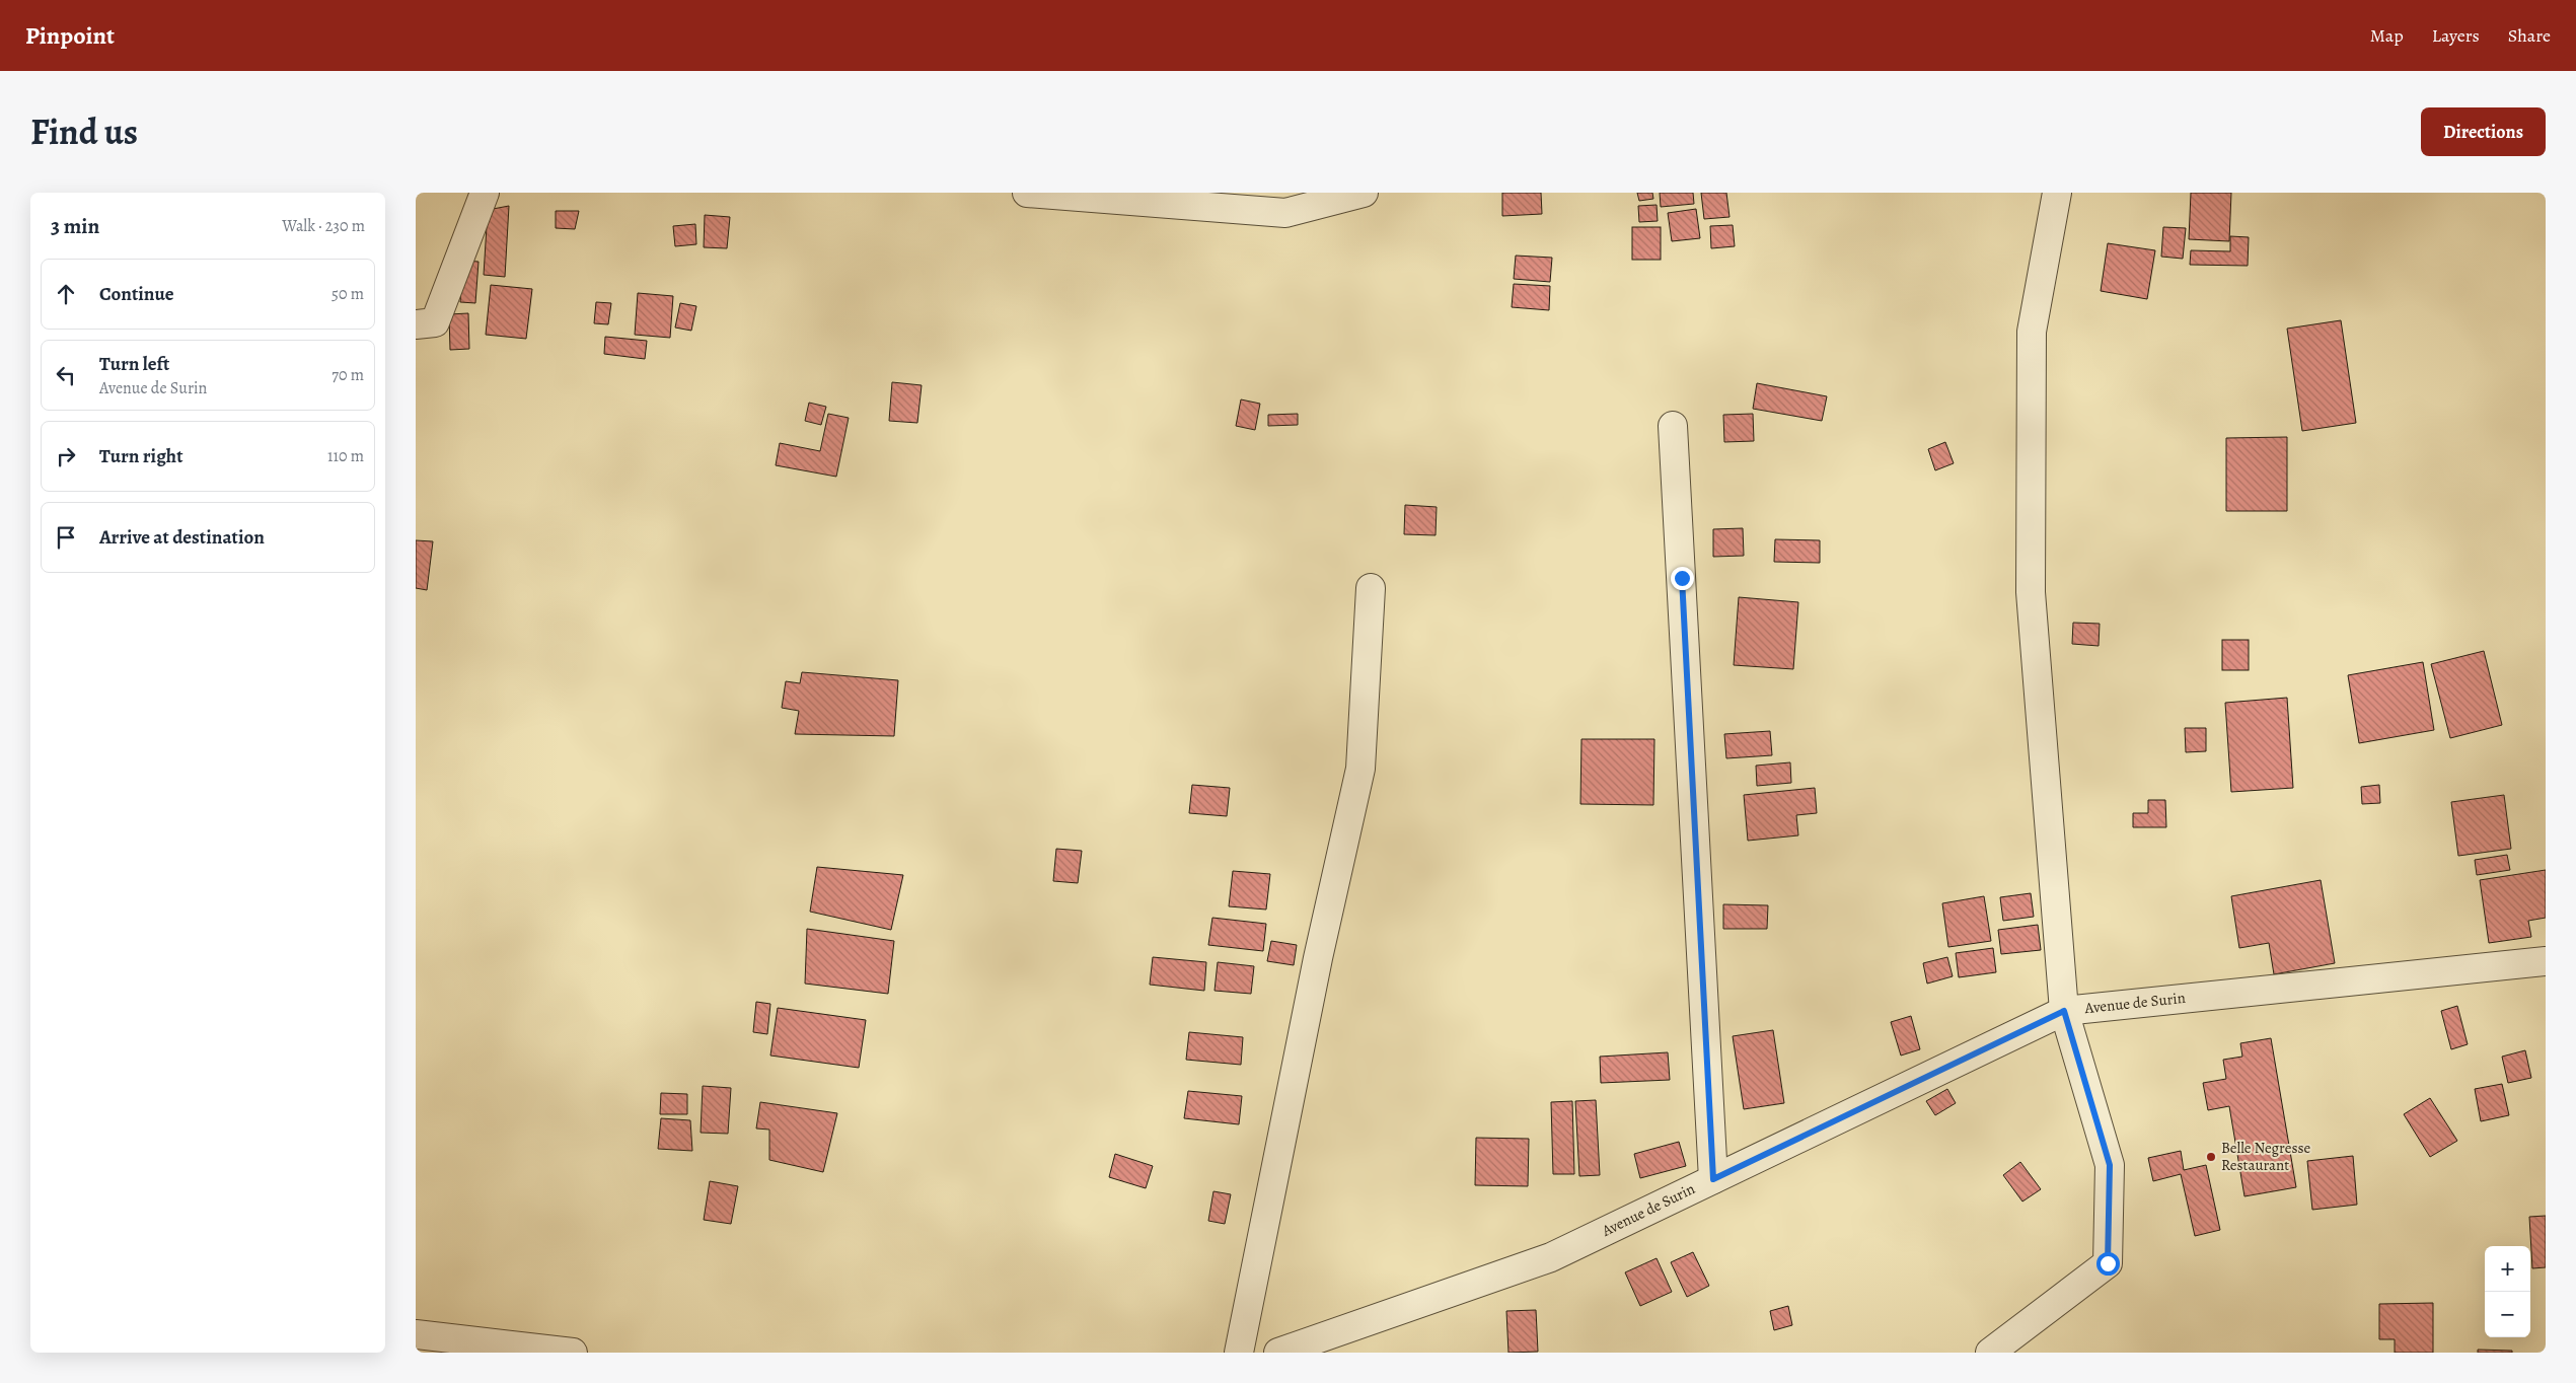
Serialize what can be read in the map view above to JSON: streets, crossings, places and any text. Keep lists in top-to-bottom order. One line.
{"streets":{"street":["Avenue de Surin"]},"places":["Belle Negresse Restaurant"],"page":{"header":"Pinpoint","nav":["Map","Layers","Share"],"title":"Find us","buttons":"Directions","heading":["3 min","Walk · 230 m"],"list":[["Continue","50 m"],["Turn left","Avenue de Surin","70 m"],["Turn right","110 m"],"Arrive at destination"],"map_buttons":["+","−"]}}
